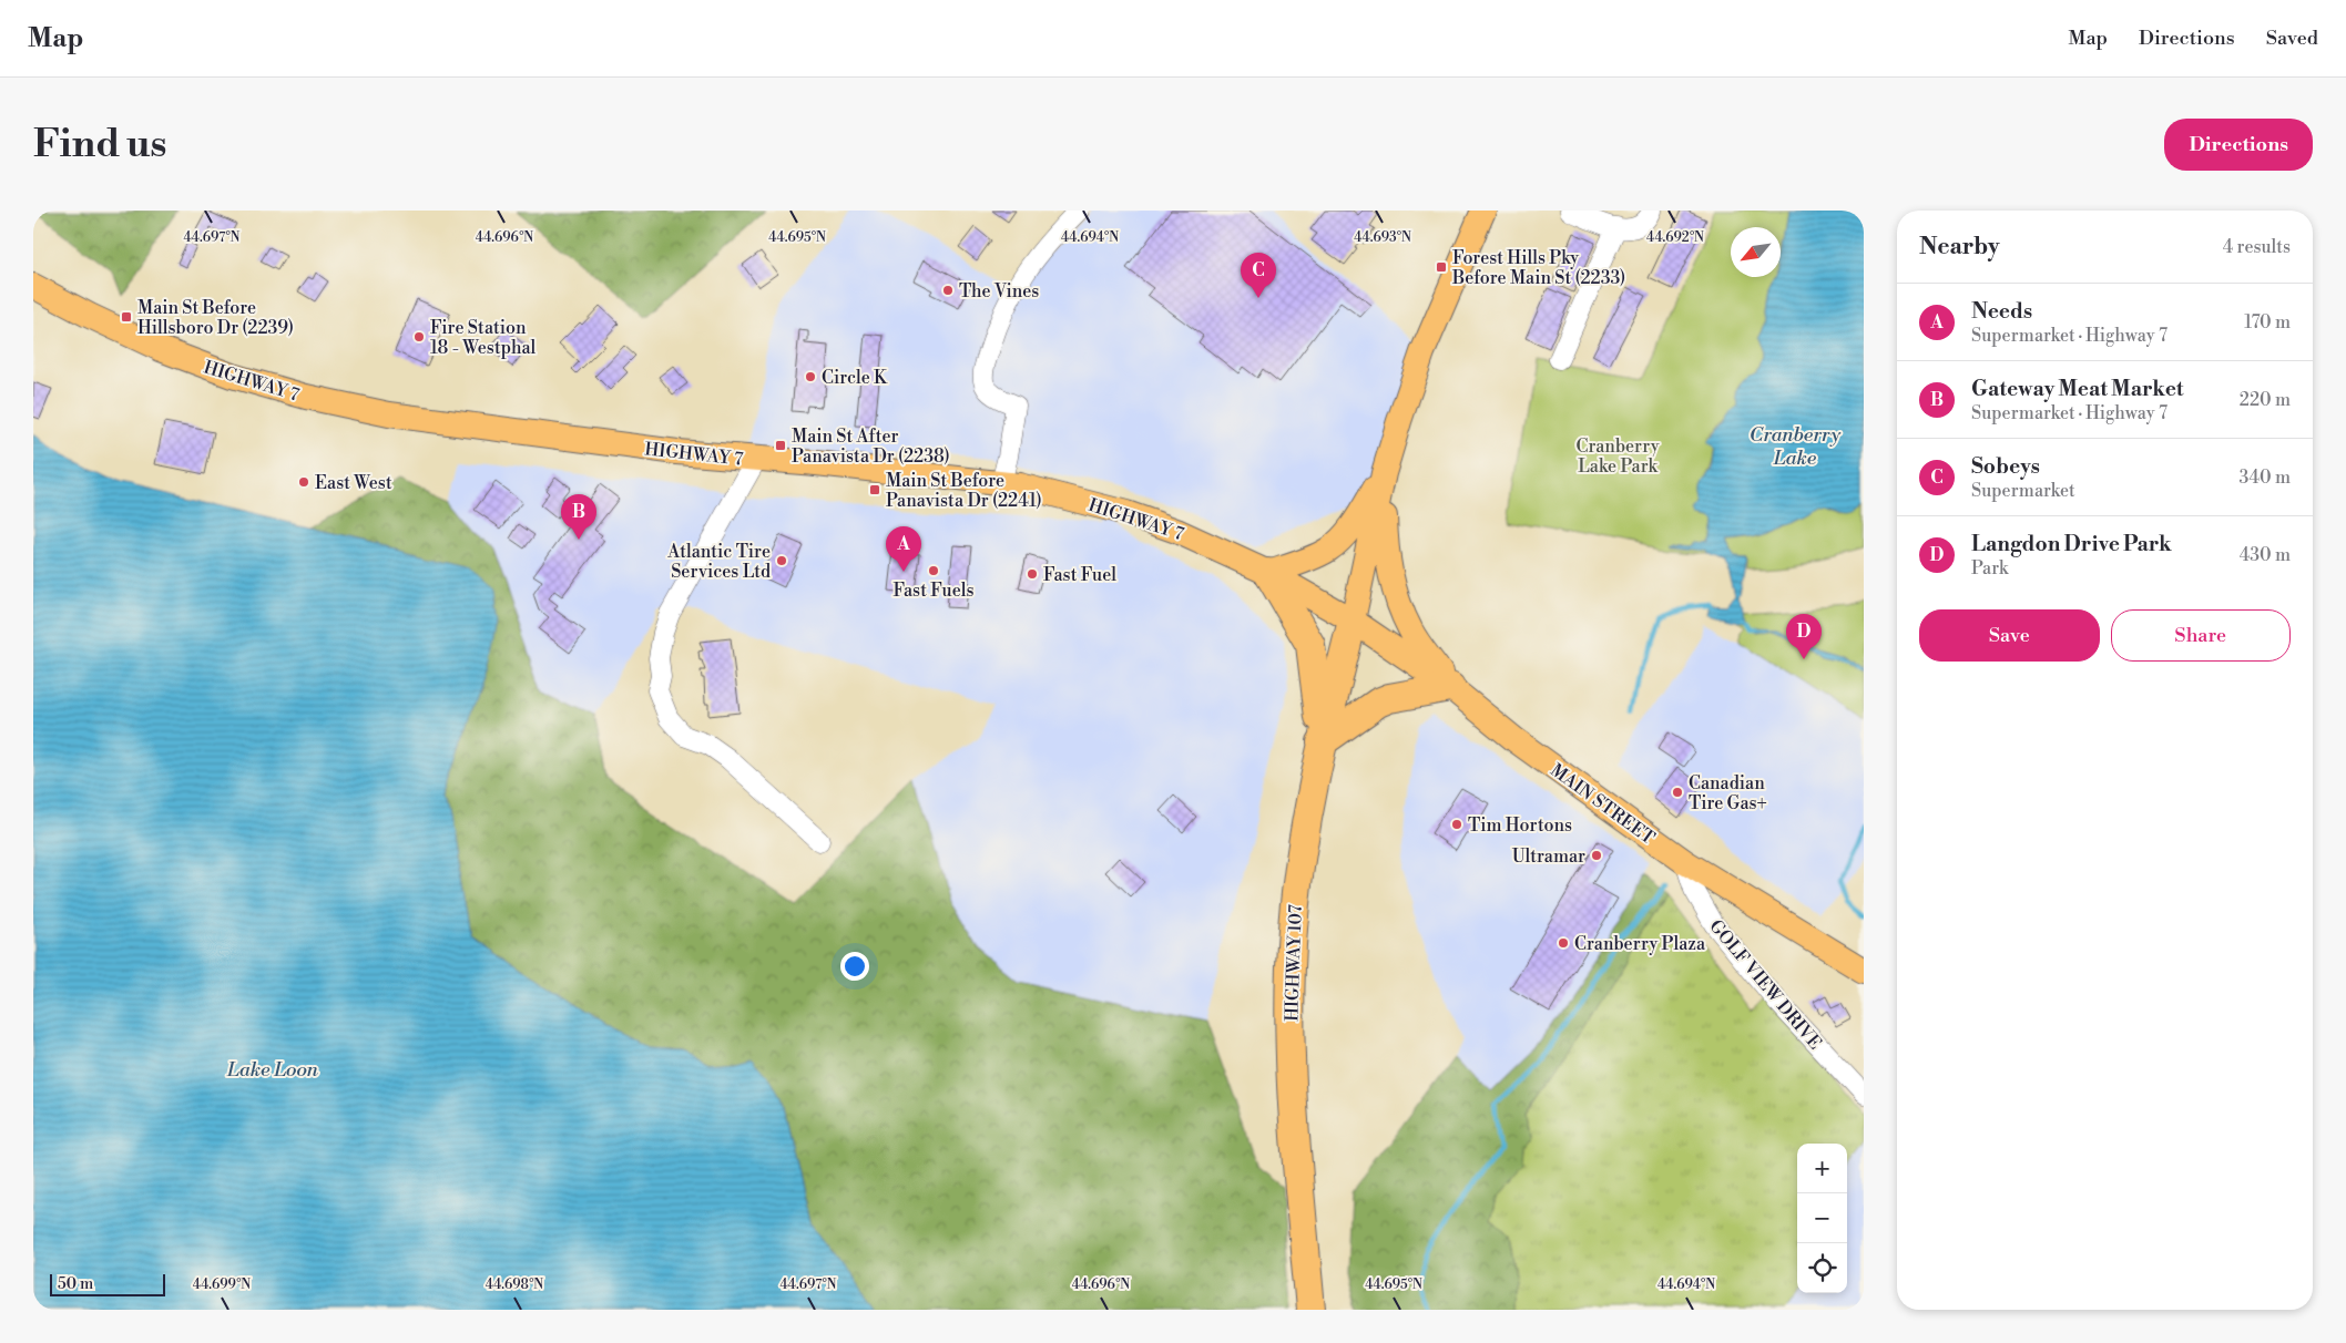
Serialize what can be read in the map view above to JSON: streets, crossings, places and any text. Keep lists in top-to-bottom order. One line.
{"streets":{"highway":["HIGHWAY 107"],"main road":["HIGHWAY 7","MAIN STREET"],"street":["GOLF VIEW DRIVE"]},"crossings":[["HIGHWAY 7","MAIN STREET"],["HIGHWAY 7","HIGHWAY 107"],["MAIN STREET","HIGHWAY 107"],["MAIN STREET","GOLF VIEW DRIVE"]],"water":["Cranberry Lake","Lake Loon"],"parks":["Cranberry Lake Park"],"places":{"transit":["Forest Hills Pky Before Main St (2233)","Main St Before Hillsboro Dr (2239)","Main St After Panavista Dr (2238)","Main St Before Panavista Dr (2241)"],"other":["The Vines","Fire Station 18 - Westphal","Circle K","East West","Atlantic Tire Services Ltd","Fast Fuels","Fast Fuel","Canadian Tire Gas+","Tim Hortons","Ultramar","Cranberry Plaza"]},"scale_bar":"50 m","north":"bottom left","page":{"header":"Map","nav":["Map","Directions","Saved"],"buttons":["Directions",["Save","Share"]],"title":"Find us","heading":["Nearby","4 results"],"pins":["C","B","A","D"],"list":[{"mark":"A","name":"Needs","note":"Supermarket · Highway 7","value":"170 m"},{"mark":"B","name":"Gateway Meat Market","note":"Supermarket · Highway 7","value":"220 m"},{"mark":"C","name":"Sobeys","note":"Supermarket","value":"340 m"},{"mark":"D","name":"Langdon Drive Park","note":"Park","value":"430 m"}],"map_buttons":["+","−"],"scale":"50 m"},"coordinates":["44.697°N","44.696°N","44.695°N","44.694°N","44.693°N","44.692°N","44.699°N","44.698°N"]}
